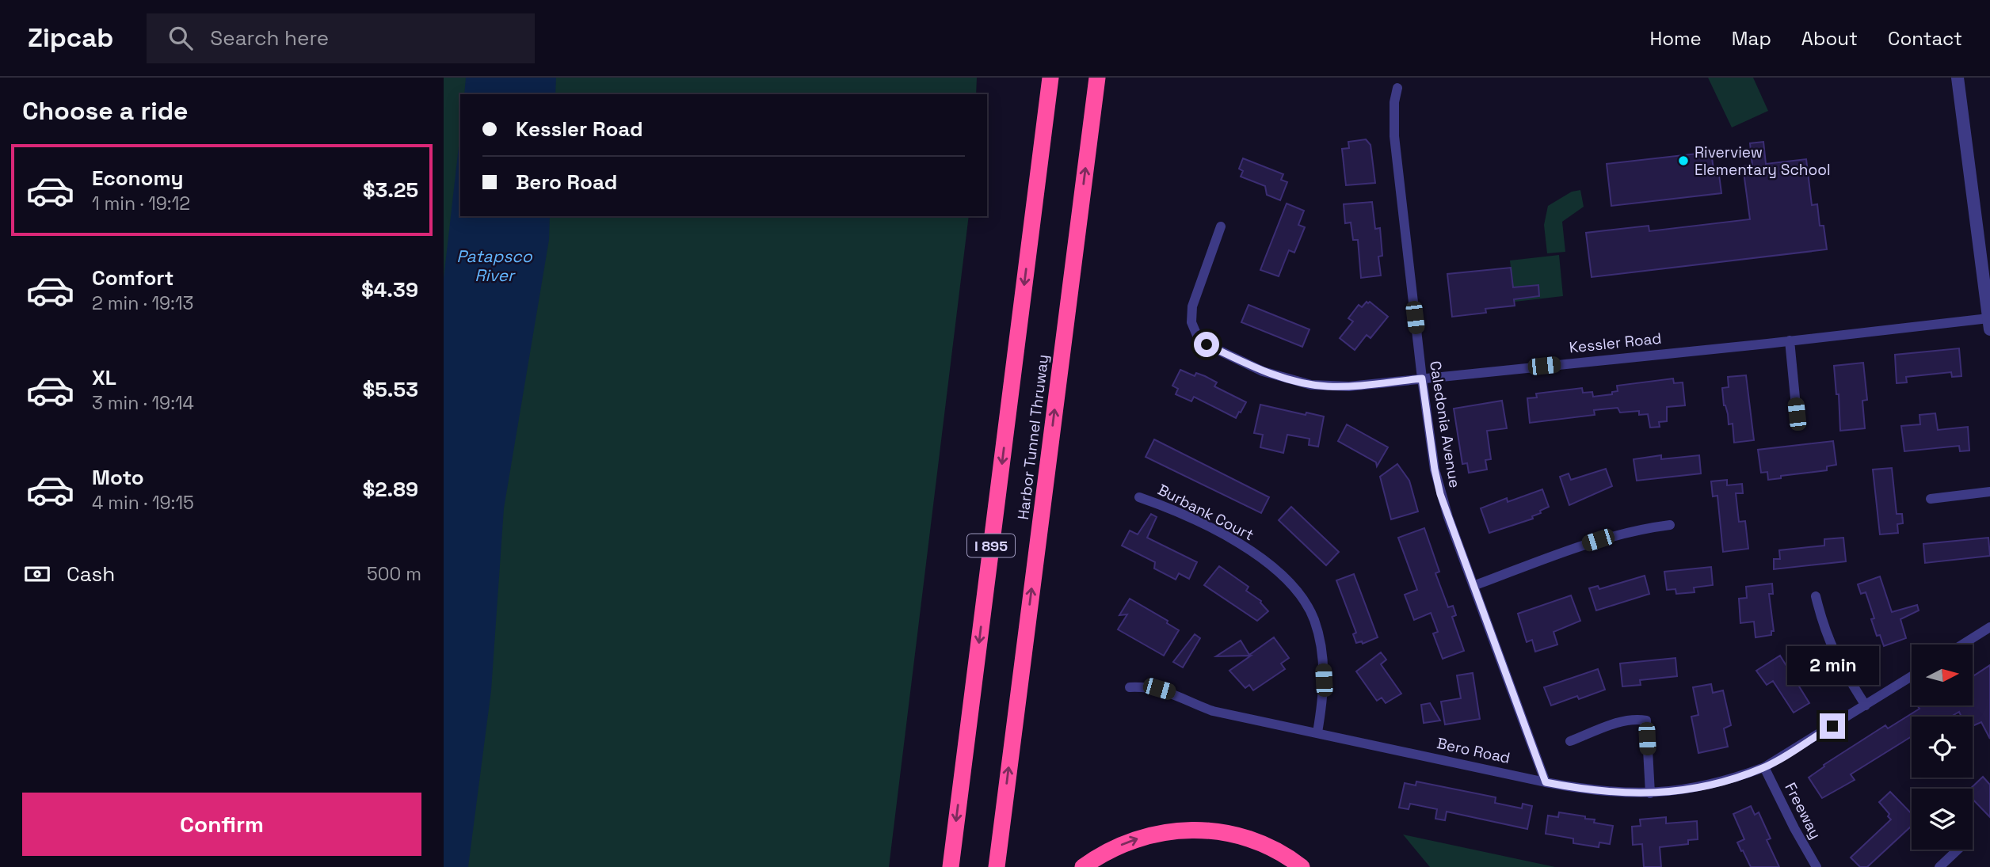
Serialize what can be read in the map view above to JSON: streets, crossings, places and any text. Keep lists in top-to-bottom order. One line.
{"streets":{"highway":["Harbor Tunnel Thruway","I 895"],"street":["Kessler Road","Caledonia Avenue","Burbank Court","Bero Road","Freeway"]},"crossings":[["Kessler Road","Caledonia Avenue"],["Caledonia Avenue","Bero Road"],["Burbank Court","Bero Road"],["Bero Road","Freeway"]],"water":["Patapsco River"],"places":["Riverview Elementary School"],"north":"right","page":{"header":"Zipcab","search":"Search here","nav":["Home","Map","About","Contact"],"heading":"Choose a ride","banner":["Kessler Road","Bero Road"],"list":[{"name":"Economy","note":"1 min · 19:12","value":"$3.25"},{"name":"Comfort","note":"2 min · 19:13","value":"$4.39"},{"name":"XL","note":"3 min · 19:14","value":"$5.53"},{"name":"Moto","note":"4 min · 19:15","value":"$2.89"}],"pay":["Cash","500 m"],"bubble":"2 min","buttons":"Confirm"}}
